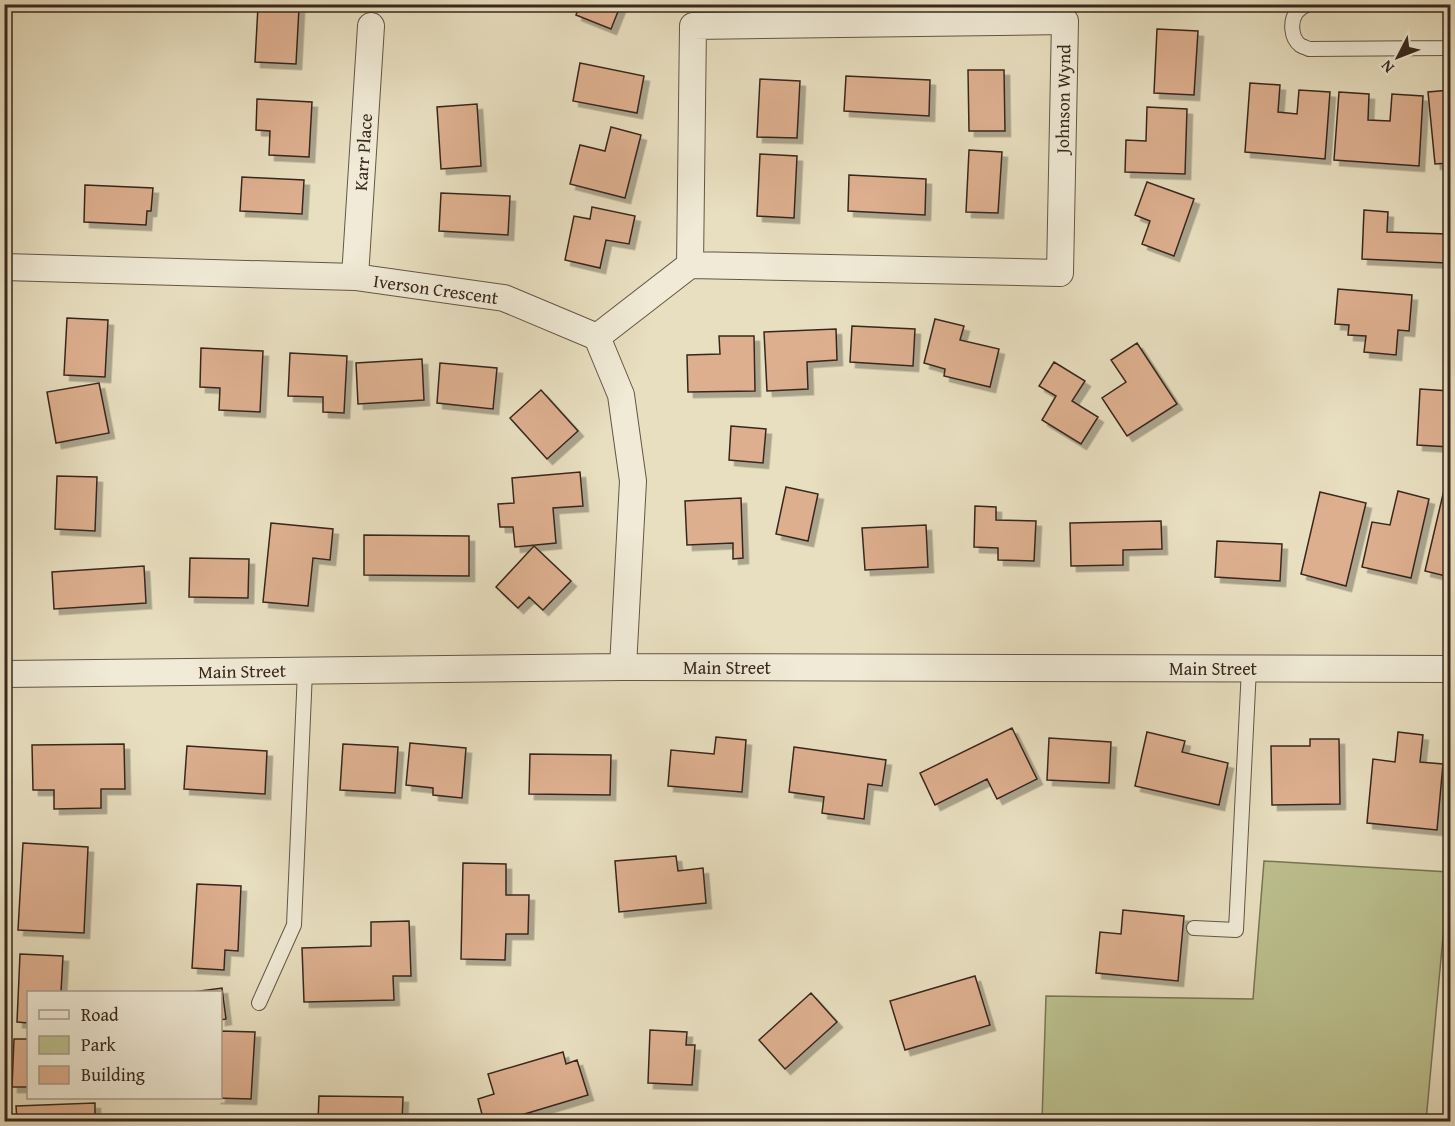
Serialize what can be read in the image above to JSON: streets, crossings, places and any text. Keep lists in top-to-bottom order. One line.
{"streets":{"street":["Johnson Wynd","Karr Place","Iverson Crescent","Main Street"]},"crossings":[["Karr Place","Iverson Crescent"]],"legend":["Road","Park","Building"],"north":"bottom left"}
